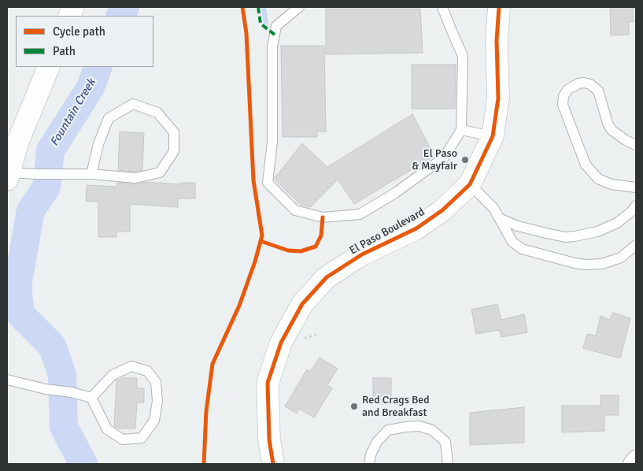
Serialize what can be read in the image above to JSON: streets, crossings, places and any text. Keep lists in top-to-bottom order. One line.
{"streets":{"street":["El Paso Boulevard"]},"water":["Fountain Creek"],"places":["El Paso & Mayfair","Red Crags Bed and Breakfast"],"legend":["Cycle path","Path"]}
